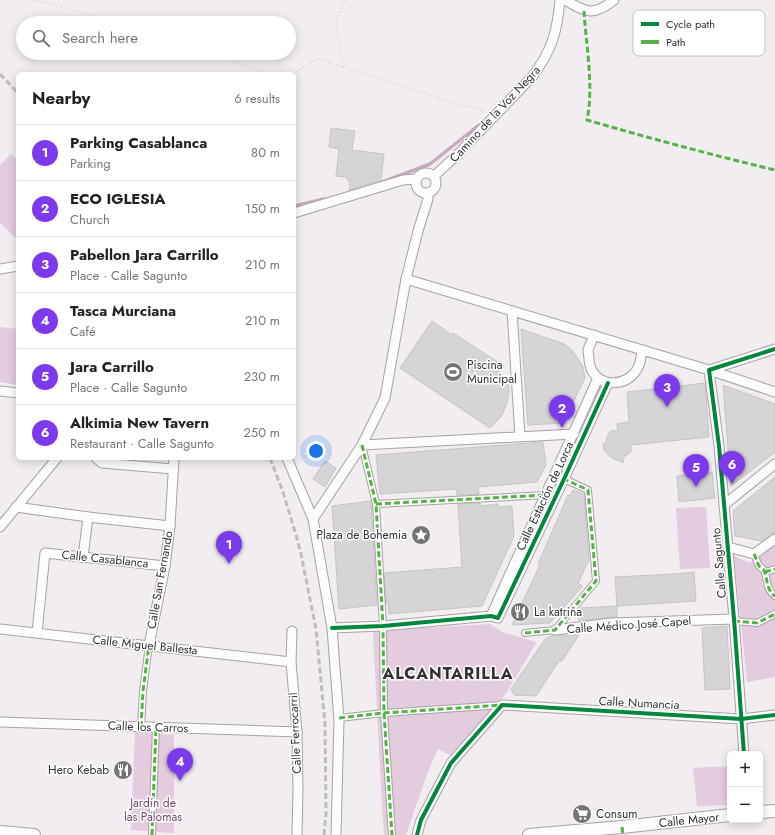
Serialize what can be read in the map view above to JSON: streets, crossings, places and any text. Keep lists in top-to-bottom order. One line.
{"streets":{"main road":["Calle Mayor"],"street":["Camino de la Voz Negra","Calle Estación de Lorca","Calle Casablanca","Calle Sagunto","Calle San Fernando","Calle Médico José Capel","Calle Miguel Ballesta","Calle Numancia","Calle los Carros","Calle Ferrocarril"]},"crossings":[["Calle Casablanca","Calle San Fernando"],["Calle Casablanca","Calle Miguel Ballesta"],["Calle Sagunto","Calle Médico José Capel"],["Calle Sagunto","Calle Numancia"],["Calle San Fernando","Calle Miguel Ballesta"],["Calle San Fernando","Calle los Carros"],["Calle Miguel Ballesta","Calle Ferrocarril"],["Calle los Carros","Calle Ferrocarril"]],"districts":["ALCANTARILLA"],"parks":["Jardín de las Palomas"],"places":{"sports":["Piscina Municipal"],"place":["Plaza de Bohemia"],"restaurant":["La katrina","Hero Kebab"],"supermarket":["Consum"]},"legend":["Cycle path","Path"],"page":{"search":"Search here","heading":["Nearby","6 results"],"list":[{"mark":"1","name":"Parking Casablanca","note":"Parking","value":"80 m"},{"mark":"2","name":"ECO IGLESIA","note":"Church","value":"150 m"},{"mark":"3","name":"Pabellon Jara Carrillo","note":"Place · Calle Sagunto","value":"210 m"},{"mark":"4","name":"Tasca Murciana","note":"Café","value":"210 m"},{"mark":"5","name":"Jara Carrillo","note":"Place · Calle Sagunto","value":"230 m"},{"mark":"6","name":"Alkimia New Tavern","note":"Restaurant · Calle Sagunto","value":"250 m"}],"pins":["3","2","6","5","1","4"],"map_buttons":["+","−"]}}
